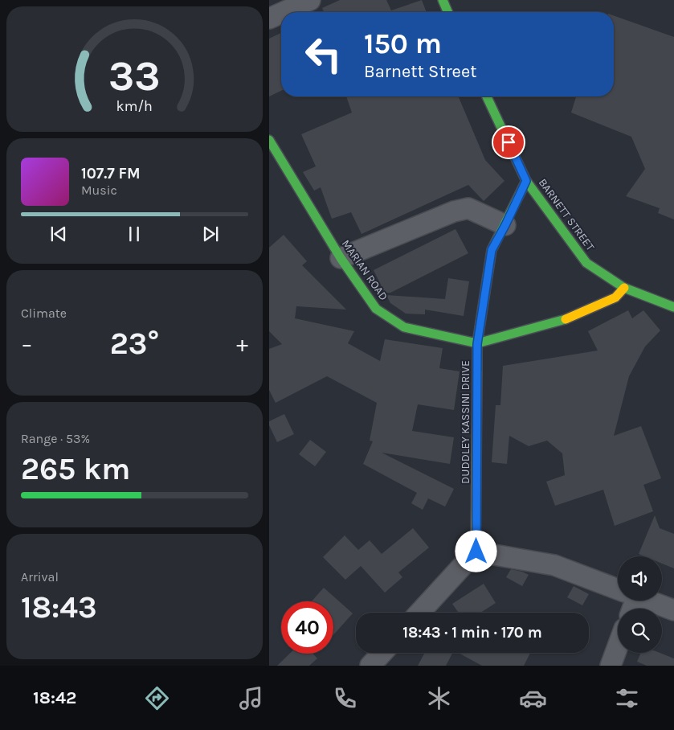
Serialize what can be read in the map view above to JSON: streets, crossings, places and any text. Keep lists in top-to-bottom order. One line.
{"streets":{"street":["BARNETT STREET","MARIAN ROAD","DUDDLEY KASSINI DRIVE"]},"crossings":[["BARNETT STREET","MARIAN ROAD"],["BARNETT STREET","DUDDLEY KASSINI DRIVE"],["MARIAN ROAD","DUDDLEY KASSINI DRIVE"]],"page":{"turn":["150 m","Barnett Street"],"song":["107.7 FM","Music"],"tile":["Climate",["Range · 53%","265 km"],["Arrival","18:43"]],"heat":["−","23°","+"],"limit":"40","trip":"18:43 · 1 min · 170 m","tabs":"18:42","gauge":["33","km/h"]}}
